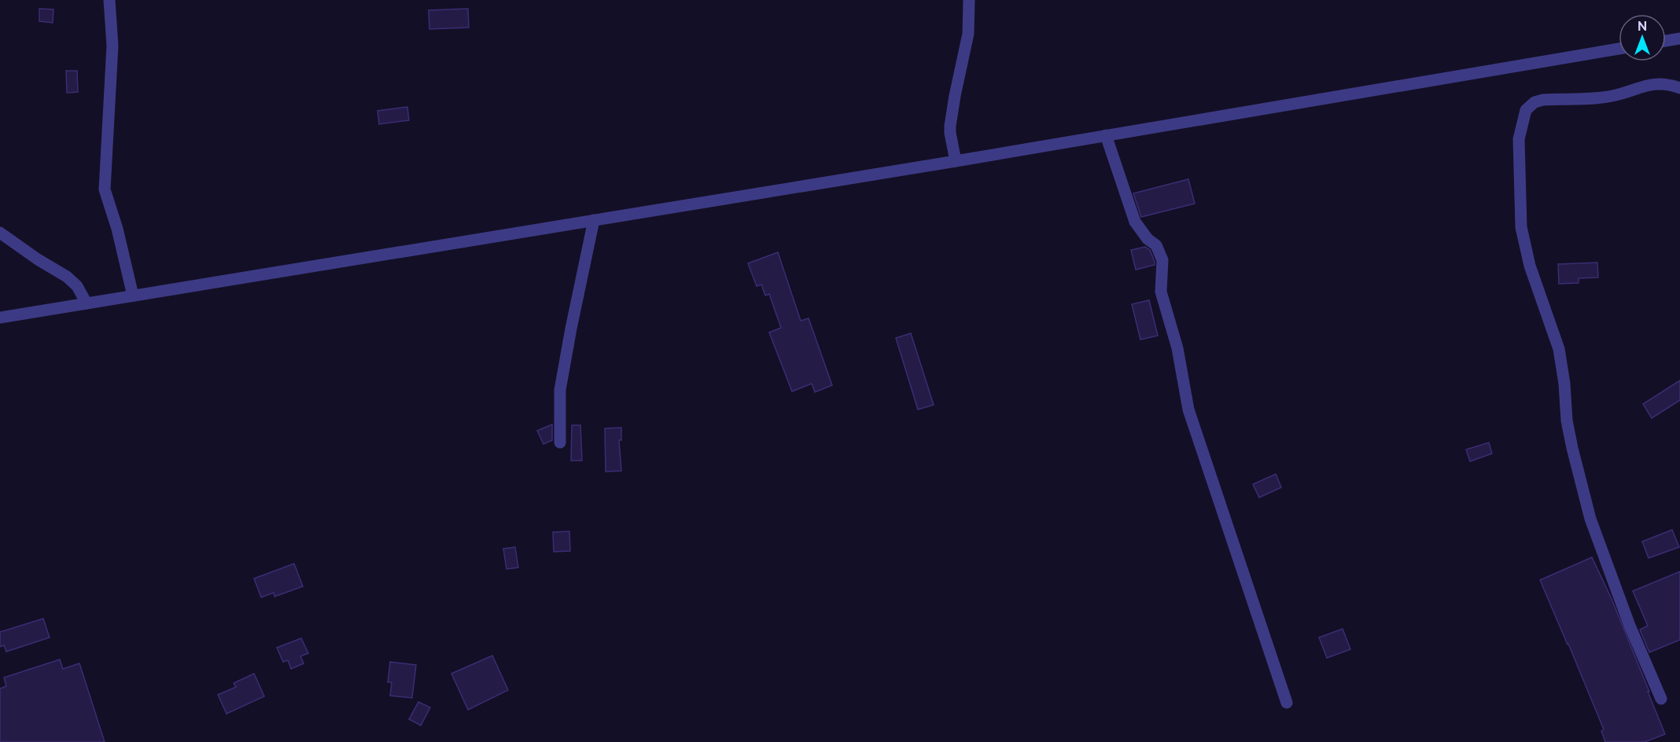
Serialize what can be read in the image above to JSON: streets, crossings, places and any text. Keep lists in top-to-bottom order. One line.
{"north":"top"}
